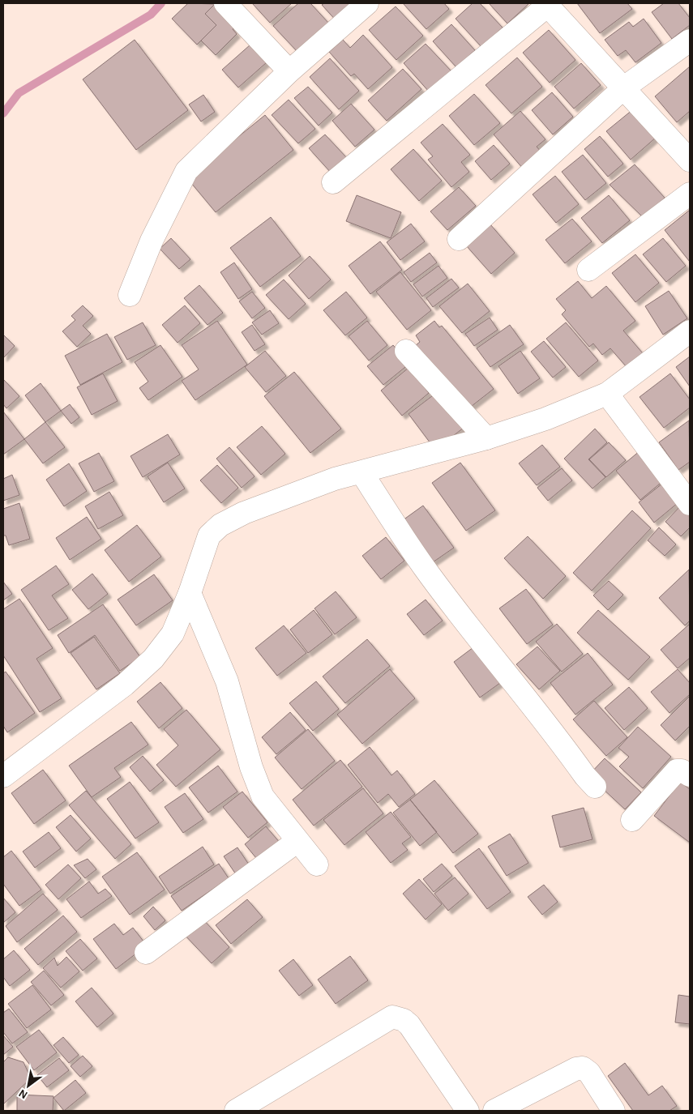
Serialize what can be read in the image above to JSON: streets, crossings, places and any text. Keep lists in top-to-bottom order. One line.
{"north":"bottom left"}
